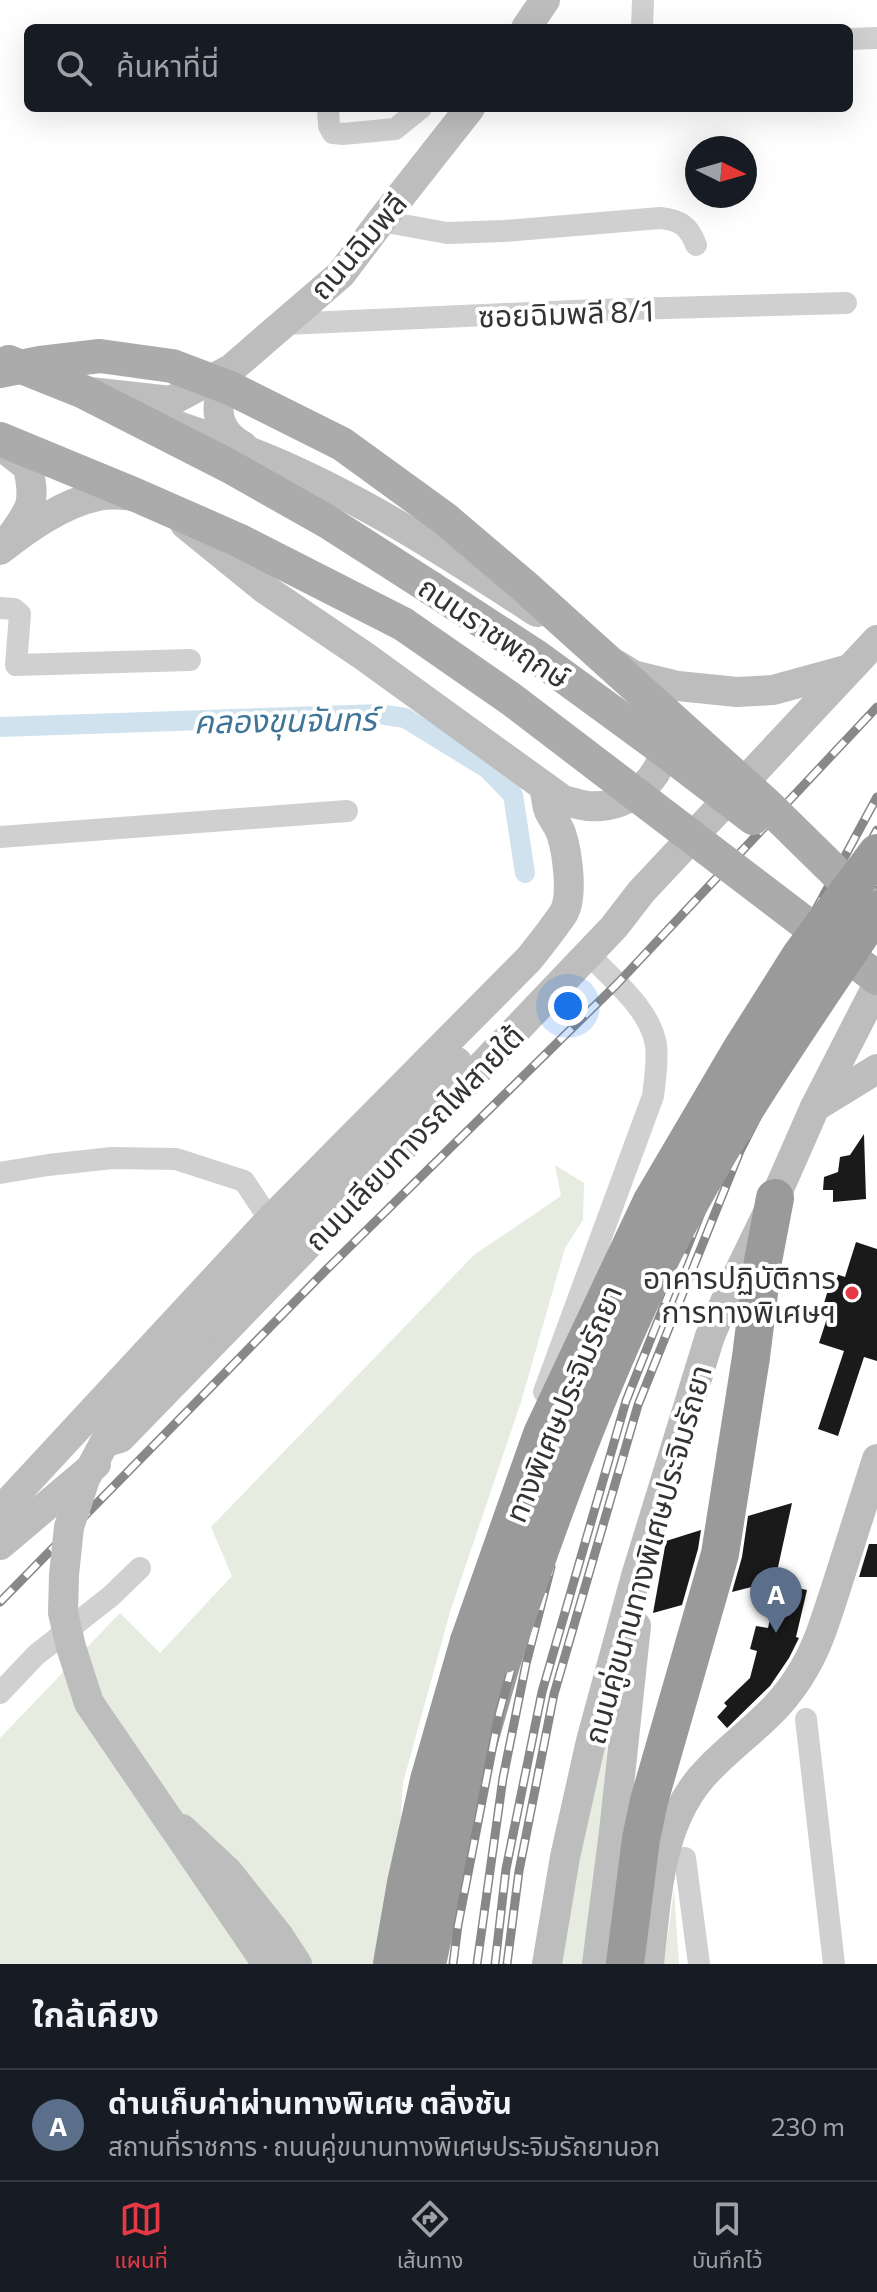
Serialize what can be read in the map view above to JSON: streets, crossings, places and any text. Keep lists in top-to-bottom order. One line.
{"streets":{"highway":["ทางพิเศษประจิมรัถยา"],"main road":["ถนนฉิมพลี","ถนนราชพฤกษ์","ถนนเลียบทางรถไฟสายใต้","ถนนคู่ขนานทางพิเศษประจิมรัถยา"],"street":["ซอยฉิมพลี 8/1"]},"crossings":[["ถนนฉิมพลี","ซอยฉิมพลี 8/1"],["ถนนฉิมพลี","ถนนราชพฤกษ์"],["ถนนราชพฤกษ์","ถนนเลียบทางรถไฟสายใต้"],["ถนนราชพฤกษ์","ทางพิเศษประจิมรัถยา"]],"water":["คลองขุนจันทร์"],"places":["อาคารปฏิบัติการ การทางพิเศษฯ"],"north":"right","page":{"search":"ค้นหาที่นี่","pins":"A","heading":"ใกล้เคียง","list":[{"mark":"A","name":"ด่านเก็บค่าผ่านทางพิเศษ ตลิ่งชัน","note":"สถานที่ราชการ · ถนนคู่ขนานทางพิเศษประจิมรัถยานอก","value":"230 m"}],"nav":["แผนที่","เส้นทาง","บันทึกไว้"]}}
